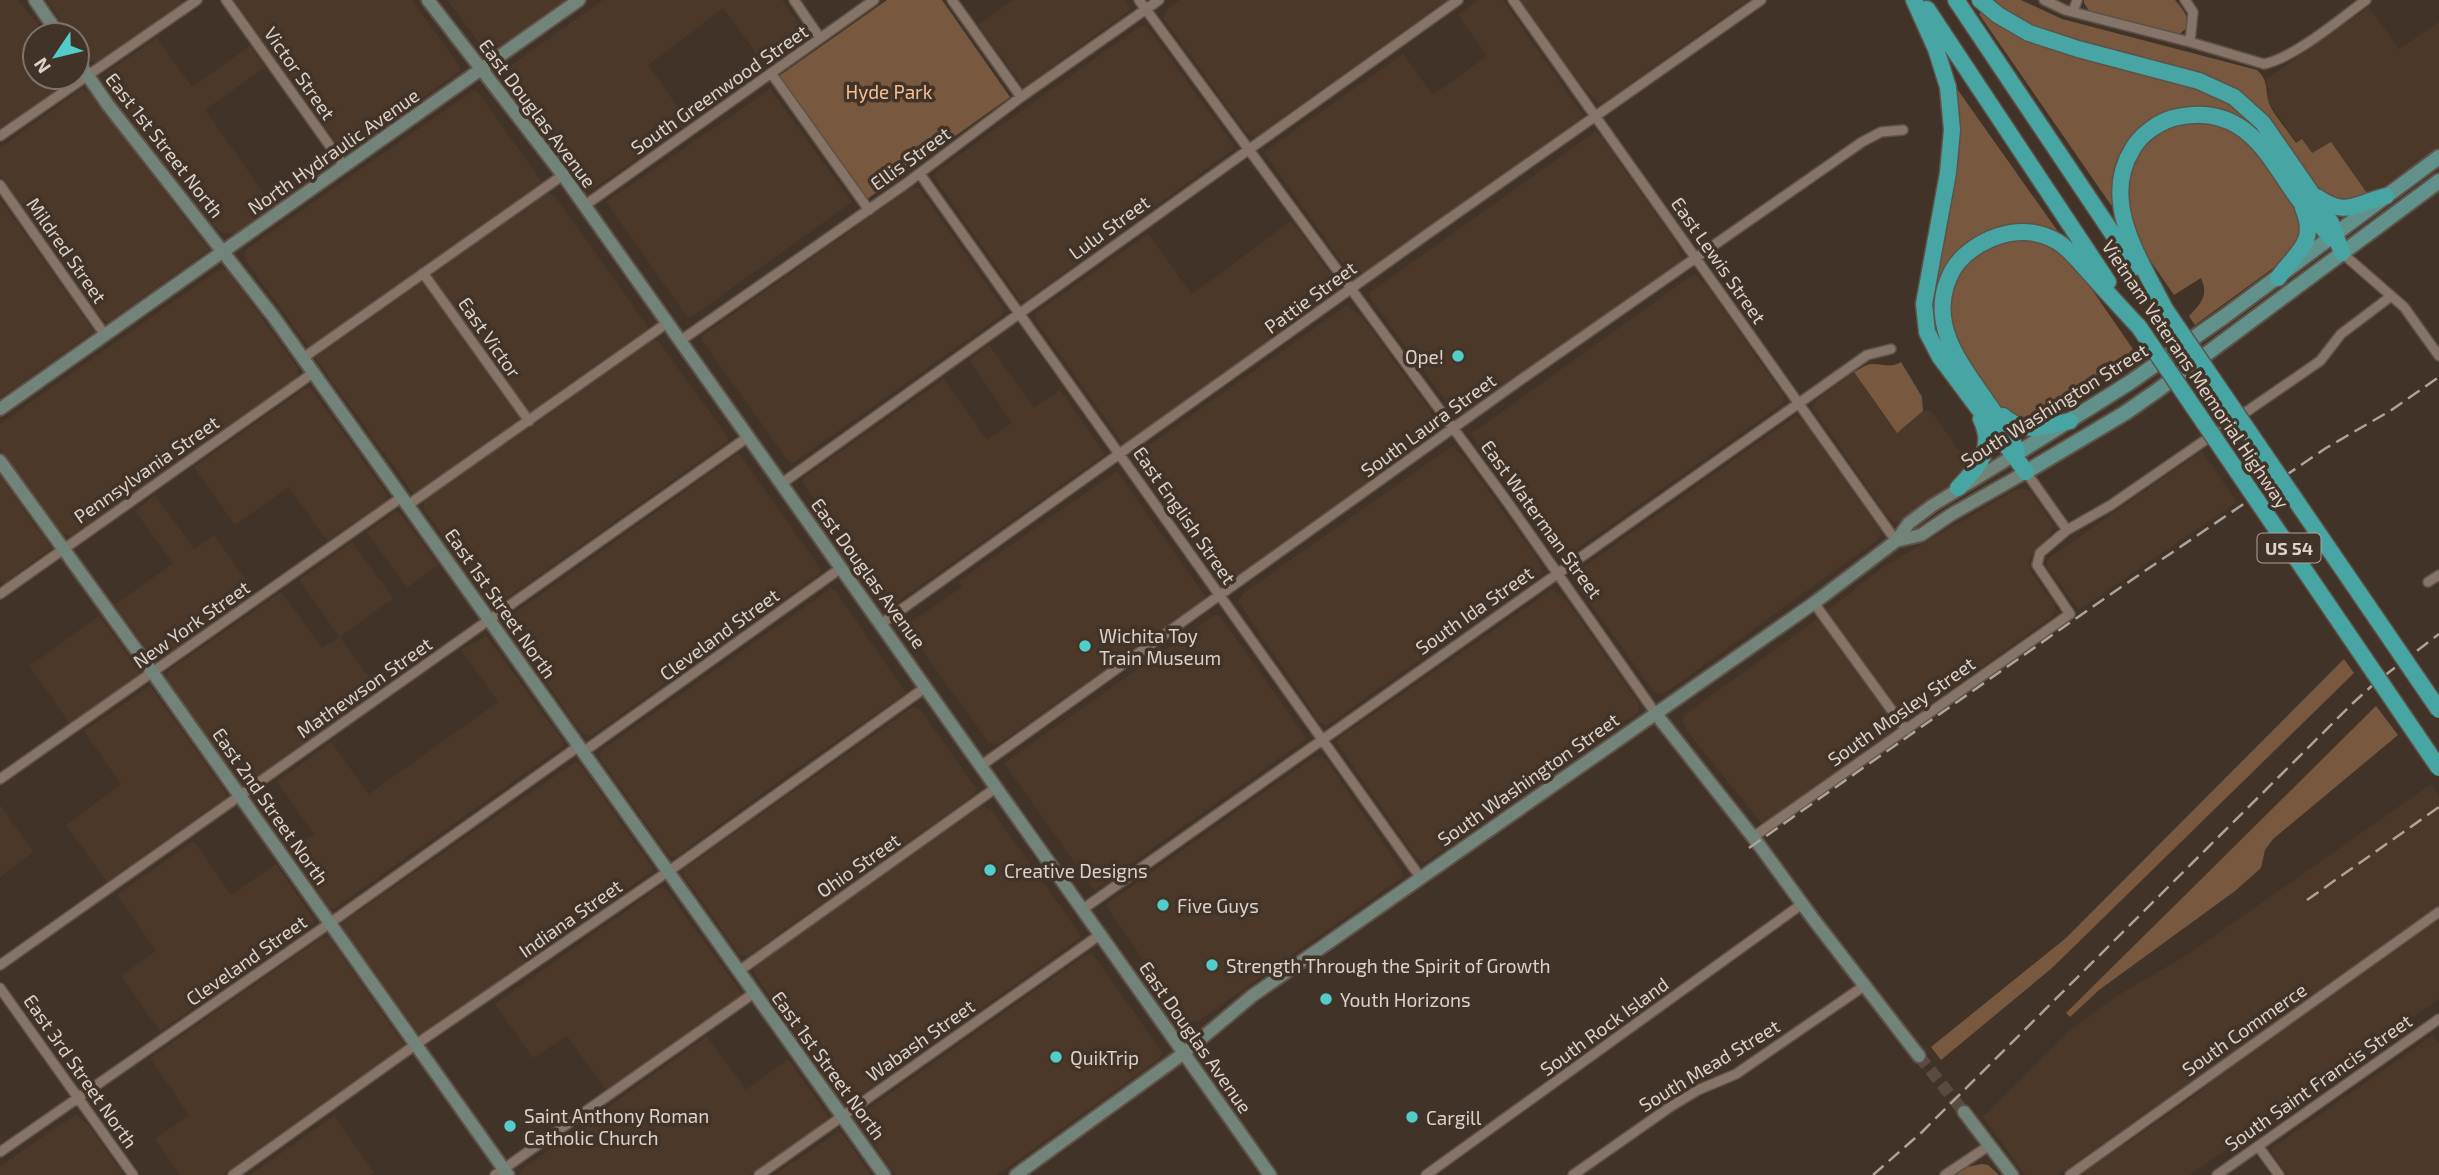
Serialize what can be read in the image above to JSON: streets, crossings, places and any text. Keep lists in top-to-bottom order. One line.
{"streets":{"highway":["Vietnam Veterans Memorial Highway","US 54"],"main road":["South Washington Street"],"street":["Victor Street","South Greenwood Street","East Douglas Avenue","East 1st Street North","North Hydraulic Avenue","Ellis Street","Lulu Street","Mildred Street","East Lewis Street","Pattie Street","East Victor","South Laura Street","Pennsylvania Street","East English Street","East Waterman Street","South Ida Street","New York Street","Cleveland Street","Mathewson Street","South Mosley Street","East 2nd Street North","Ohio Street","Indiana Street","South Rock Island","South Commerce","Wabash Street","South Mead Street","East 3rd Street North","South Saint Francis Street"]},"crossings":[["Victor Street","North Hydraulic Avenue"],["South Greenwood Street","East Douglas Avenue"],["East Douglas Avenue","North Hydraulic Avenue"],["East Douglas Avenue","Ellis Street"],["East Douglas Avenue","Lulu Street"],["East Douglas Avenue","Pattie Street"],["East Douglas Avenue","South Washington Street"],["East Douglas Avenue","South Laura Street"],["East Douglas Avenue","South Ida Street"],["East Douglas Avenue","New York Street"],["East Douglas Avenue","Cleveland Street"],["East Douglas Avenue","Mathewson Street"],["East Douglas Avenue","Ohio Street"],["East Douglas Avenue","Indiana Street"],["East Douglas Avenue","Wabash Street"],["East 1st Street North","North Hydraulic Avenue"],["East 1st Street North","Pennsylvania Street"],["East 1st Street North","New York Street"],["East 1st Street North","Cleveland Street"],["East 1st Street North","Mathewson Street"],["East 1st Street North","Ohio Street"],["East 1st Street North","Indiana Street"],["East 1st Street North","Wabash Street"],["North Hydraulic Avenue","Mildred Street"],["Ellis Street","East English Street"],["Ellis Street","East Waterman Street"],["Lulu Street","East English Street"],["Lulu Street","East Waterman Street"],["East Lewis Street","Pattie Street"],["East Lewis Street","South Washington Street"],["East Lewis Street","South Laura Street"],["East Lewis Street","South Ida Street"],["Pattie Street","East English Street"],["Pattie Street","East Waterman Street"],["East Victor","New York Street"],["South Washington Street","East English Street"],["South Washington Street","East Waterman Street"],["South Laura Street","East English Street"],["South Laura Street","East Waterman Street"],["Pennsylvania Street","East 2nd Street North"],["East English Street","South Ida Street"],["East Waterman Street","South Ida Street"],["East Waterman Street","South Mosley Street"],["East Waterman Street","South Rock Island"],["East Waterman Street","South Mead Street"],["New York Street","East 2nd Street North"],["Cleveland Street","East 2nd Street North"],["Cleveland Street","East 3rd Street North"],["Mathewson Street","East 2nd Street North"],["East 2nd Street North","Indiana Street"]],"parks":["Hyde Park"],"places":["Ope!","Wichita Toy Train Museum","Creative Designs","Five Guys","Strength Through the Spirit of Growth","Youth Horizons","QuikTrip","Cargill","Saint Anthony Roman Catholic Church"],"north":"bottom left"}
